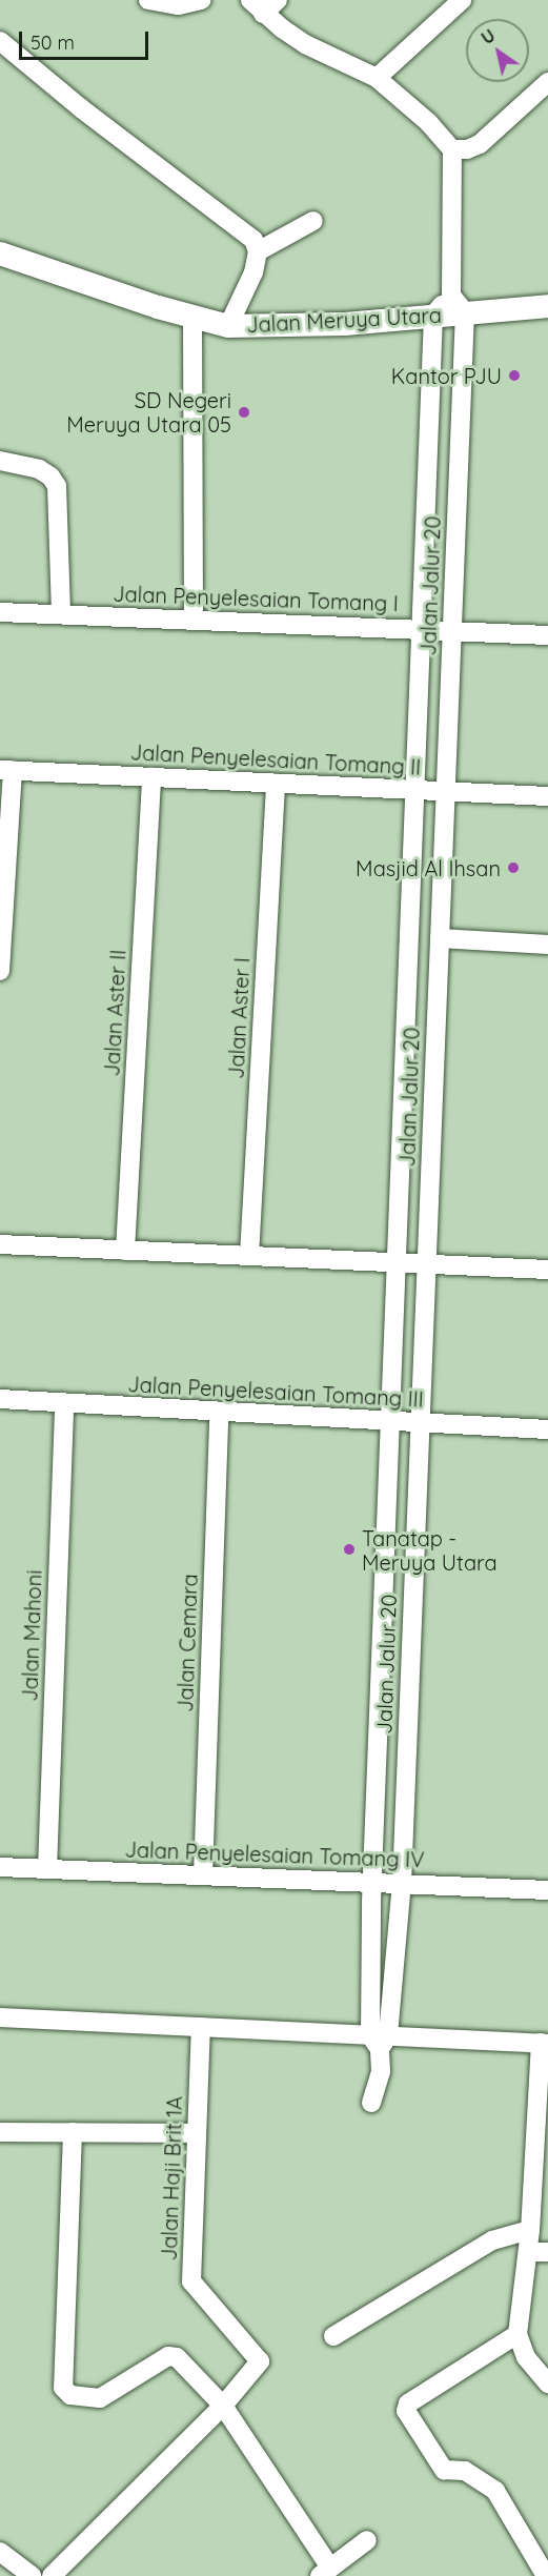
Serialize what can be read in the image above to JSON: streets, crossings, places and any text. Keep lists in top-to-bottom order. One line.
{"streets":{"main road":["Jalan Meruya Utara"],"street":["Jalan Jalur 20","Jalan Penyelesaian Tomang I","Jalan Penyelesaian Tomang II","Jalan Aster II","Jalan Aster I","Jalan Penyelesaian Tomang III","Jalan Mahoni","Jalan Cemara","Jalan Penyelesaian Tomang IV","Jalan Haji Brit 1A"]},"crossings":[["Jalan Meruya Utara","Jalan Jalur 20"],["Jalan Jalur 20","Jalan Penyelesaian Tomang I"],["Jalan Jalur 20","Jalan Penyelesaian Tomang II"],["Jalan Jalur 20","Jalan Penyelesaian Tomang III"],["Jalan Jalur 20","Jalan Penyelesaian Tomang IV"],["Jalan Penyelesaian Tomang II","Jalan Aster II"],["Jalan Penyelesaian Tomang II","Jalan Aster I"],["Jalan Penyelesaian Tomang III","Jalan Mahoni"],["Jalan Penyelesaian Tomang III","Jalan Cemara"],["Jalan Mahoni","Jalan Penyelesaian Tomang IV"],["Jalan Cemara","Jalan Penyelesaian Tomang IV"]],"places":["Kantor PJU","SD Negeri Meruya Utara 05","Masjid Al Ihsan","Tanatap - Meruya Utara"],"scale_bar":"50 m","north":"top left"}
